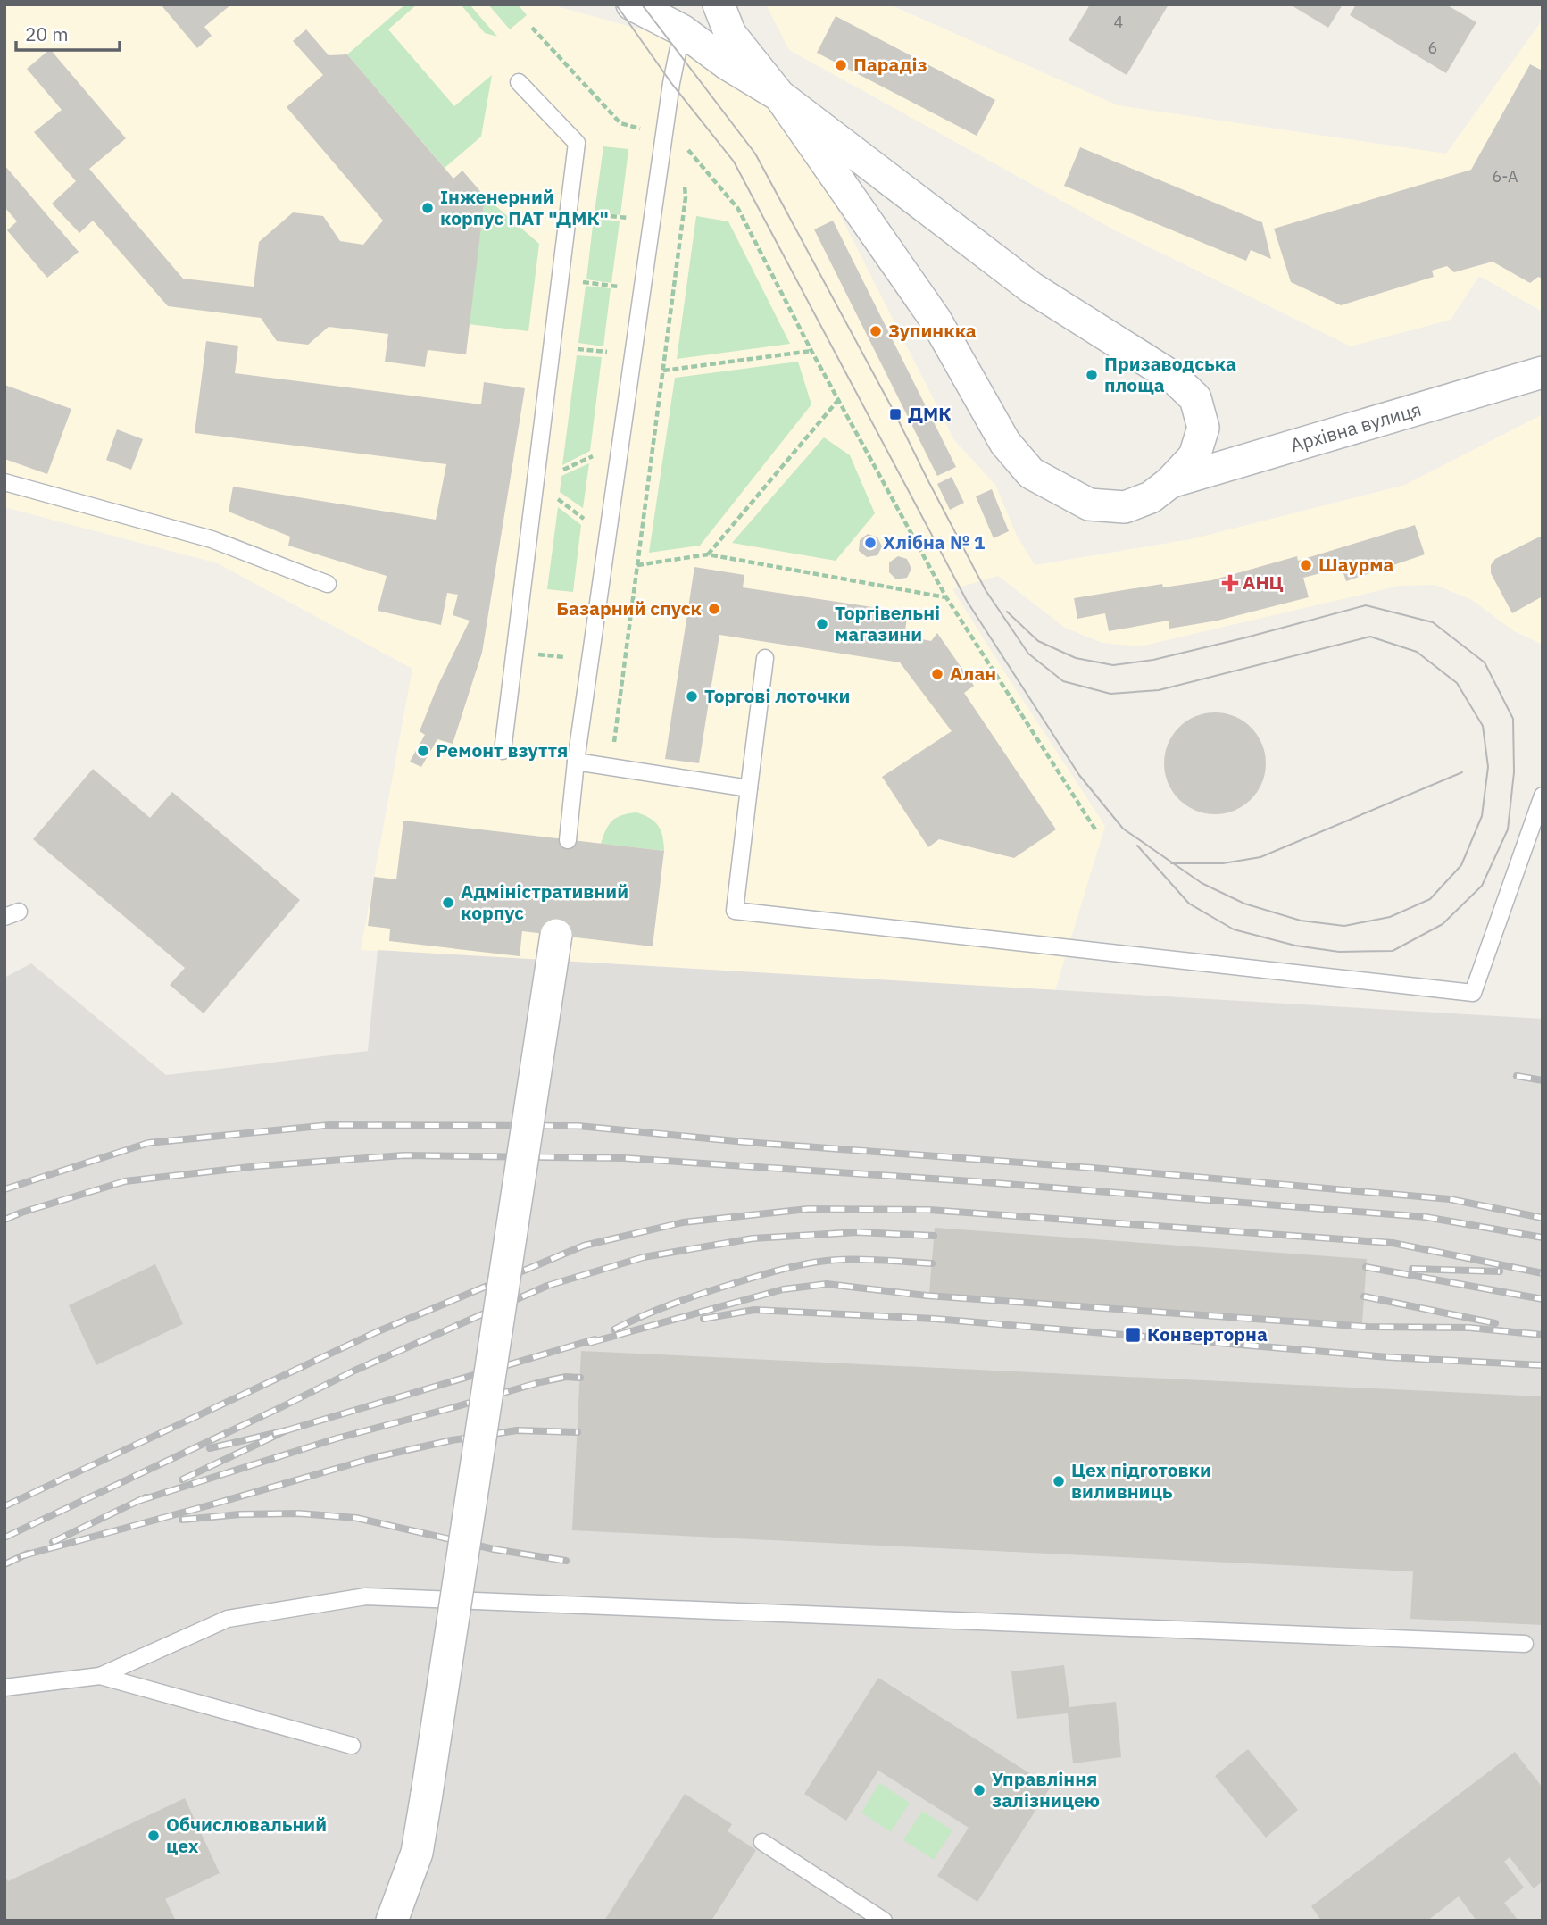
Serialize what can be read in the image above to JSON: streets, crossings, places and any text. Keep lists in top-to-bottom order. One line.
{"streets":{"street":["Архівна вулиця"]},"places":{"other":["Парадіз","Інженерний корпус ПАТ \"ДМК\"","Зупинкка","Призаводська площа","Хлібна № 1","Шаурма","Базарний спуск","Торгівельні магазини","Алан","Торгові лоточки","Ремонт взуття","Адміністративний корпус","Цех підготовки виливниць","Управління залізницею","Обчислювальний цех"],"transit":["ДМК","Конверторна"],"health":["АНЦ"]},"house_numbers":["4","6","6-А"],"scale_bar":"20 m"}
